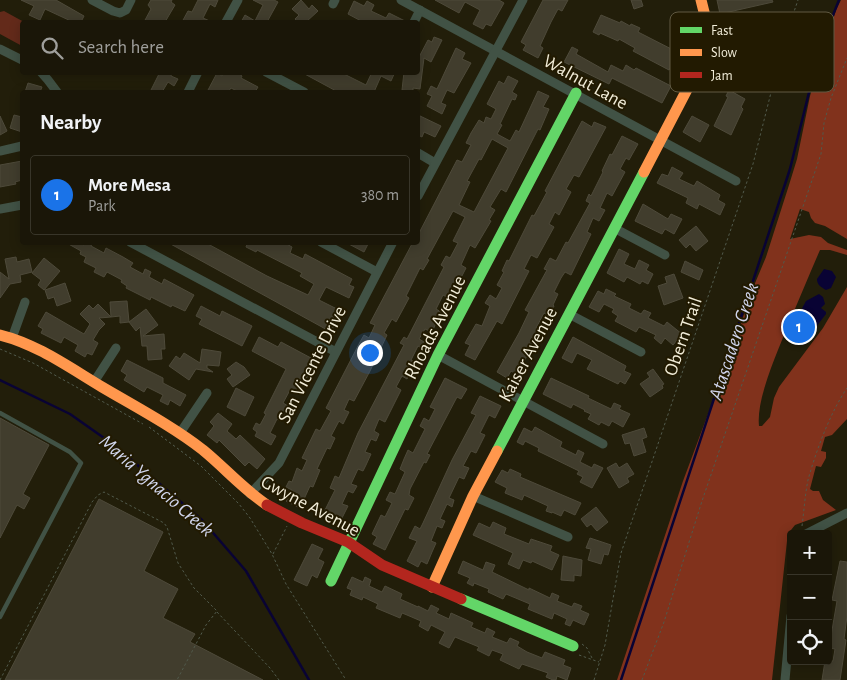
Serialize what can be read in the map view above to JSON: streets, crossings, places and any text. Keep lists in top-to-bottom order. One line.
{"streets":{"street":["Walnut Lane","Rhoads Avenue","Kaiser Avenue","San Vicente Drive","Gwyne Avenue"],"path":["Obern Trail"]},"crossings":[["Walnut Lane","Rhoads Avenue"],["Walnut Lane","Kaiser Avenue"],["Rhoads Avenue","Gwyne Avenue"],["Kaiser Avenue","Gwyne Avenue"],["San Vicente Drive","Gwyne Avenue"]],"water":["Atascadero Creek","Maria Ygnacio Creek"],"legend":["Fast","Slow","Jam"],"page":{"search":"Search here","heading":"Nearby","list":[{"mark":"1","name":"More Mesa","note":"Park","value":"380 m"}],"pins":"1","map_buttons":["+","−"]}}
